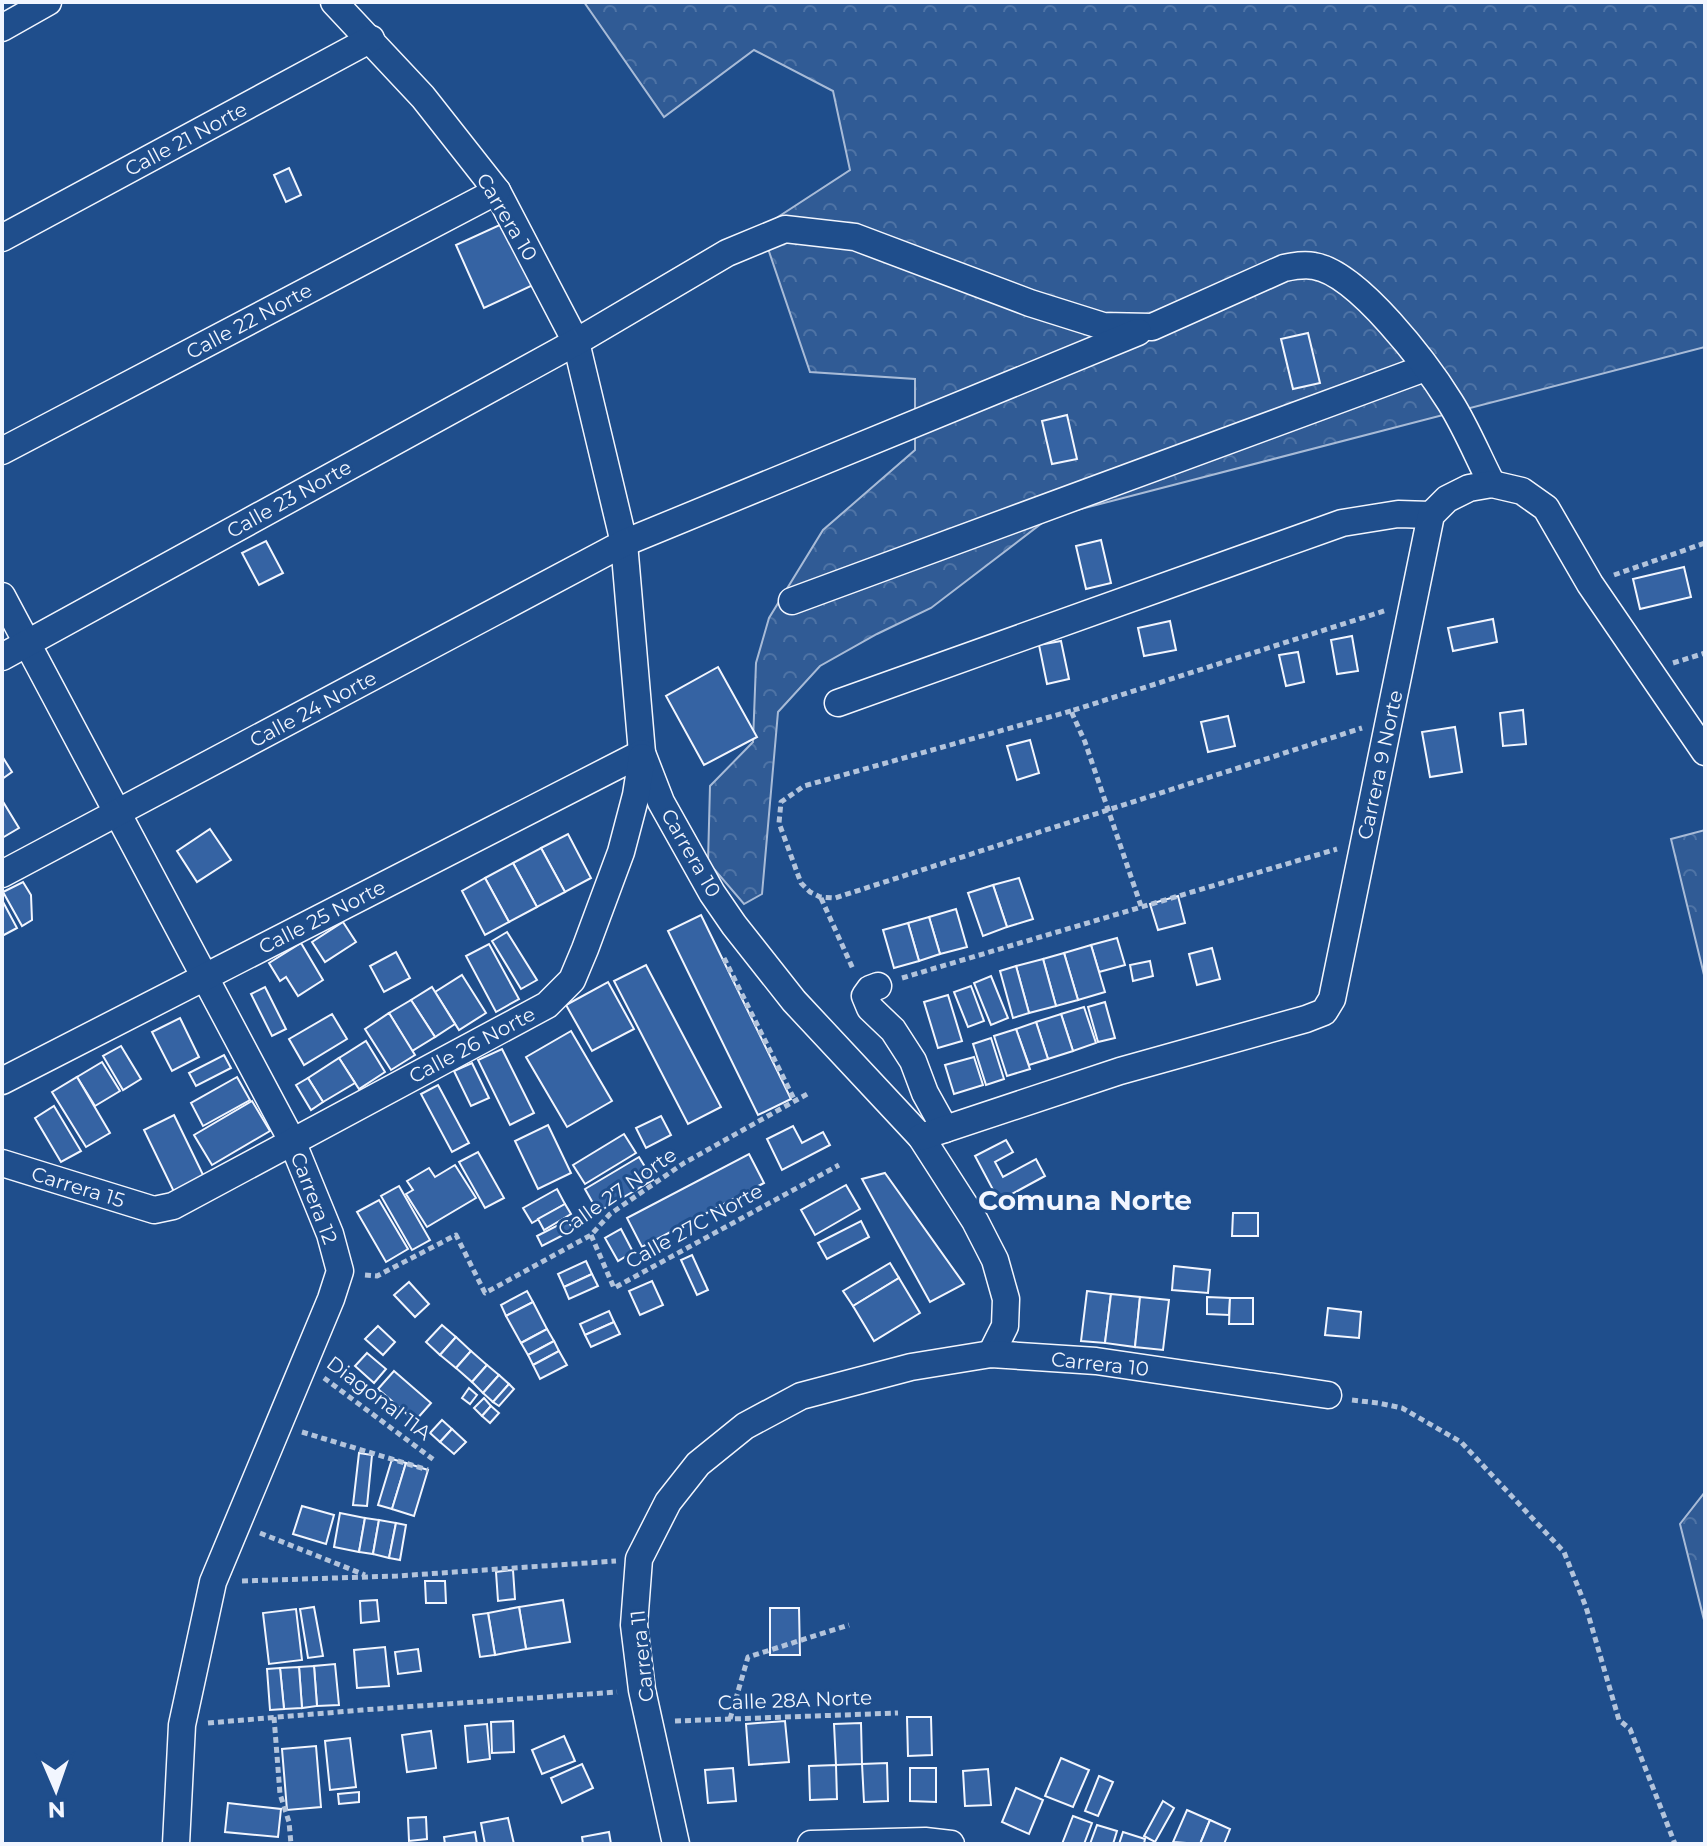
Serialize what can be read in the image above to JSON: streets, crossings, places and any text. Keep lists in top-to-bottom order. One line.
{"streets":{"street":["Calle 21 Norte","Carrera 10","Calle 22 Norte","Calle 23 Norte","Calle 24 Norte","Carrera 9 Norte","Calle 25 Norte","Calle 26 Norte","Carrera 15","Carrera 12","Carrera 11"],"path":["Calle 27 Norte","Calle 27C Norte","Diagonal 11A","Calle 28A Norte"]},"crossings":[["Calle 21 Norte","Carrera 10"],["Carrera 10","Calle 22 Norte"],["Carrera 10","Calle 23 Norte"],["Carrera 10","Calle 24 Norte"],["Carrera 10","Carrera 9 Norte"],["Carrera 10","Calle 25 Norte"],["Carrera 10","Calle 26 Norte"],["Carrera 10","Carrera 11"],["Calle 23 Norte","Calle 24 Norte"],["Calle 23 Norte","Carrera 12"],["Calle 24 Norte","Carrera 12"],["Calle 25 Norte","Calle 26 Norte"],["Calle 25 Norte","Carrera 12"],["Calle 26 Norte","Carrera 15"],["Calle 26 Norte","Carrera 12"],["Calle 27 Norte","Carrera 12"],["Calle 27 Norte","Calle 27C Norte"],["Carrera 12","Diagonal 11A"]],"districts":["Comuna Norte"],"north":"bottom"}
